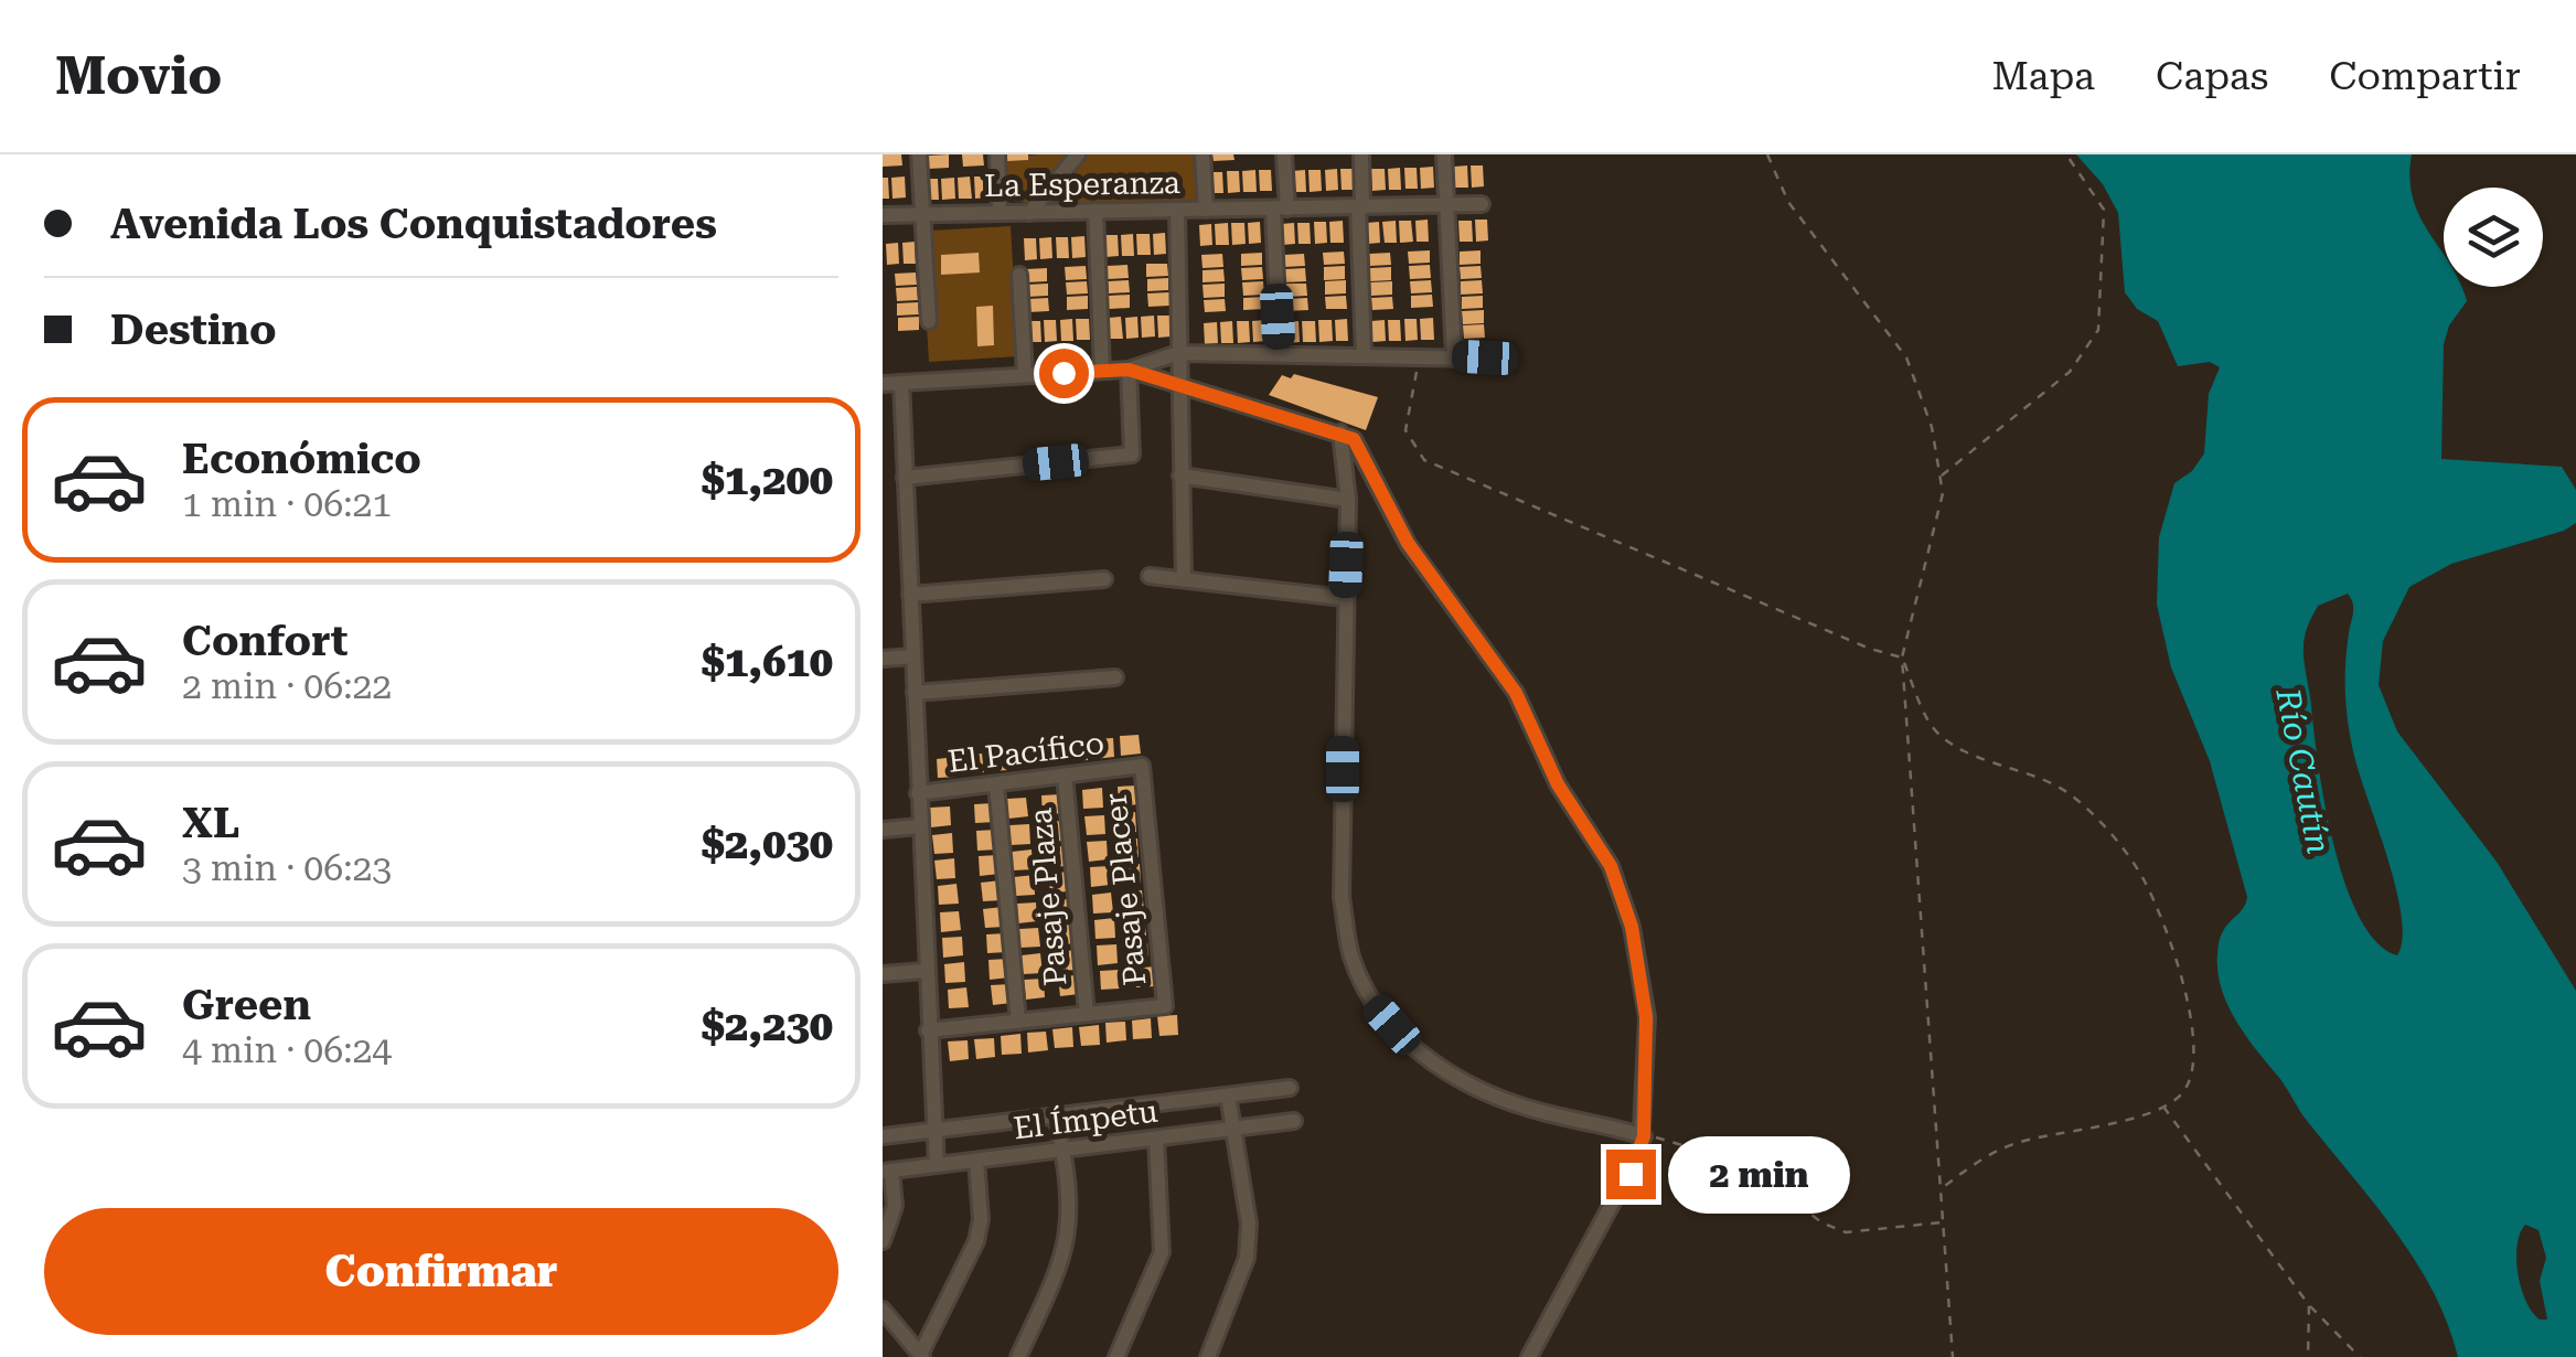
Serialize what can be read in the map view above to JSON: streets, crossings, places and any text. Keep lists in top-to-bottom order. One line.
{"streets":{"street":["La Esperanza","El Pacífico","Pasaje Placer","Pasaje Plaza","El Ímpetu"]},"crossings":[["El Pacífico","Pasaje Placer"],["El Pacífico","Pasaje Plaza"],["Pasaje Placer","Pasaje Plaza"]],"water":["Río Cautín"],"page":{"header":"Movio","nav":["Mapa","Capas","Compartir"],"banner":["Avenida Los Conquistadores","Destino"],"list":[{"name":"Económico","note":"1 min · 06:21","value":"$1,200"},{"name":"Confort","note":"2 min · 06:22","value":"$1,610"},{"name":"XL","note":"3 min · 06:23","value":"$2,030"},{"name":"Green","note":"4 min · 06:24","value":"$2,230"}],"bubble":"2 min","buttons":"Confirmar"}}
